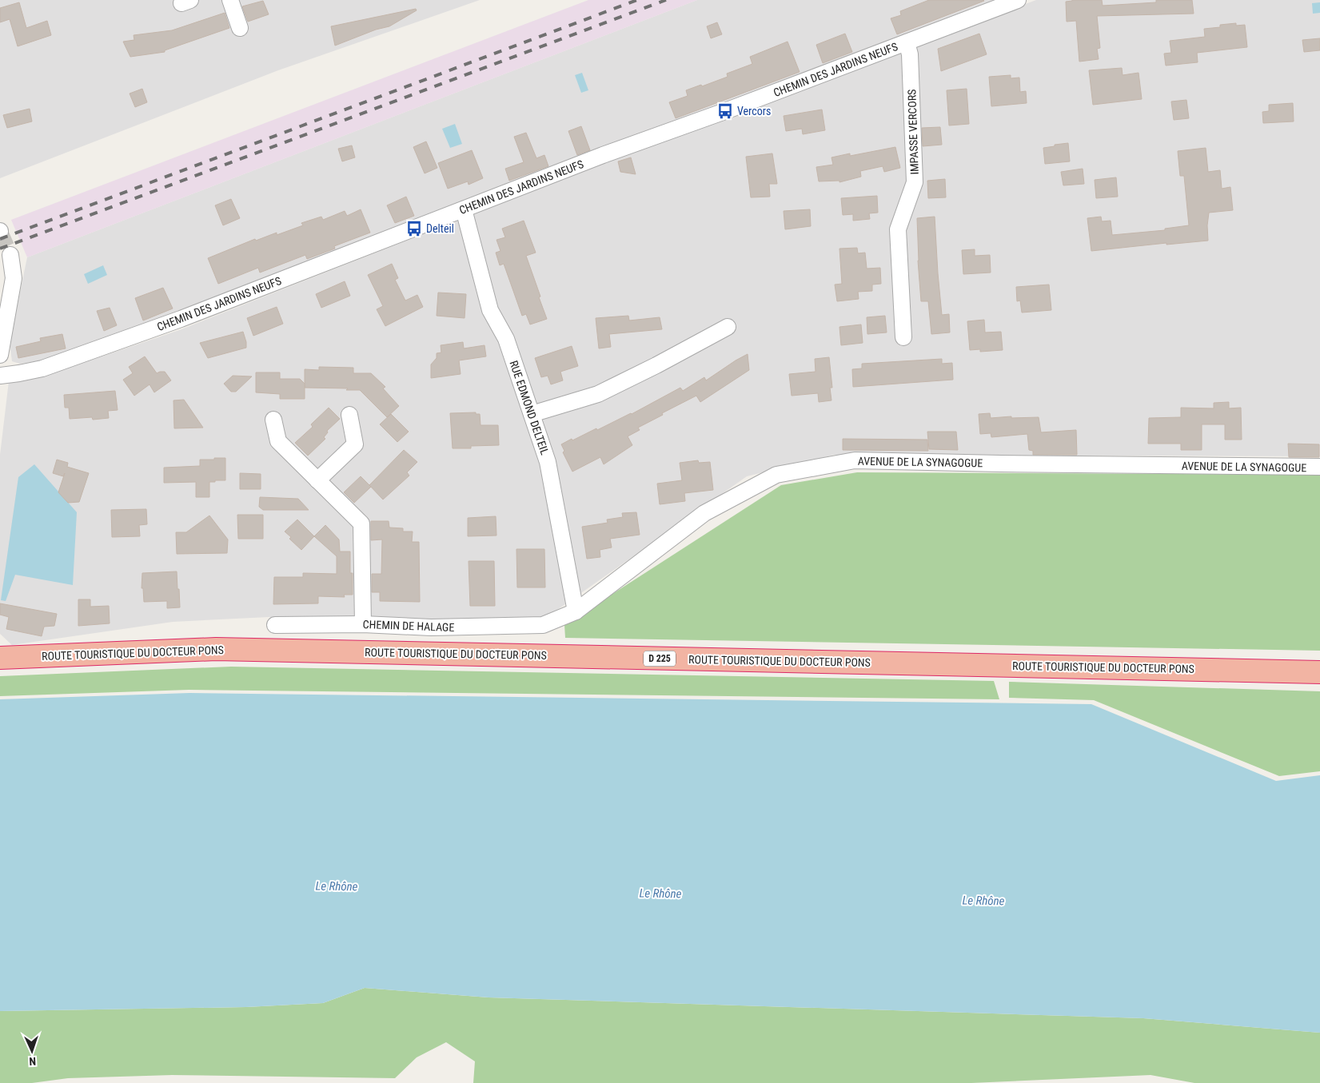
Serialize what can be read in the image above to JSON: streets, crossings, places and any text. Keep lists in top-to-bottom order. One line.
{"streets":{"highway":["ROUTE TOURISTIQUE DU DOCTEUR PONS","D 225"],"street":["CHEMIN DES JARDINS NEUFS","IMPASSE VERCORS","RUE EDMOND DELTEIL","AVENUE DE LA SYNAGOGUE","CHEMIN DE HALAGE"]},"crossings":[["CHEMIN DES JARDINS NEUFS","IMPASSE VERCORS"],["CHEMIN DES JARDINS NEUFS","RUE EDMOND DELTEIL"],["RUE EDMOND DELTEIL","AVENUE DE LA SYNAGOGUE"],["AVENUE DE LA SYNAGOGUE","CHEMIN DE HALAGE"]],"water":["Le Rhône"],"places":{"bus stop":["Vercors","Delteil"]},"north":"bottom"}
